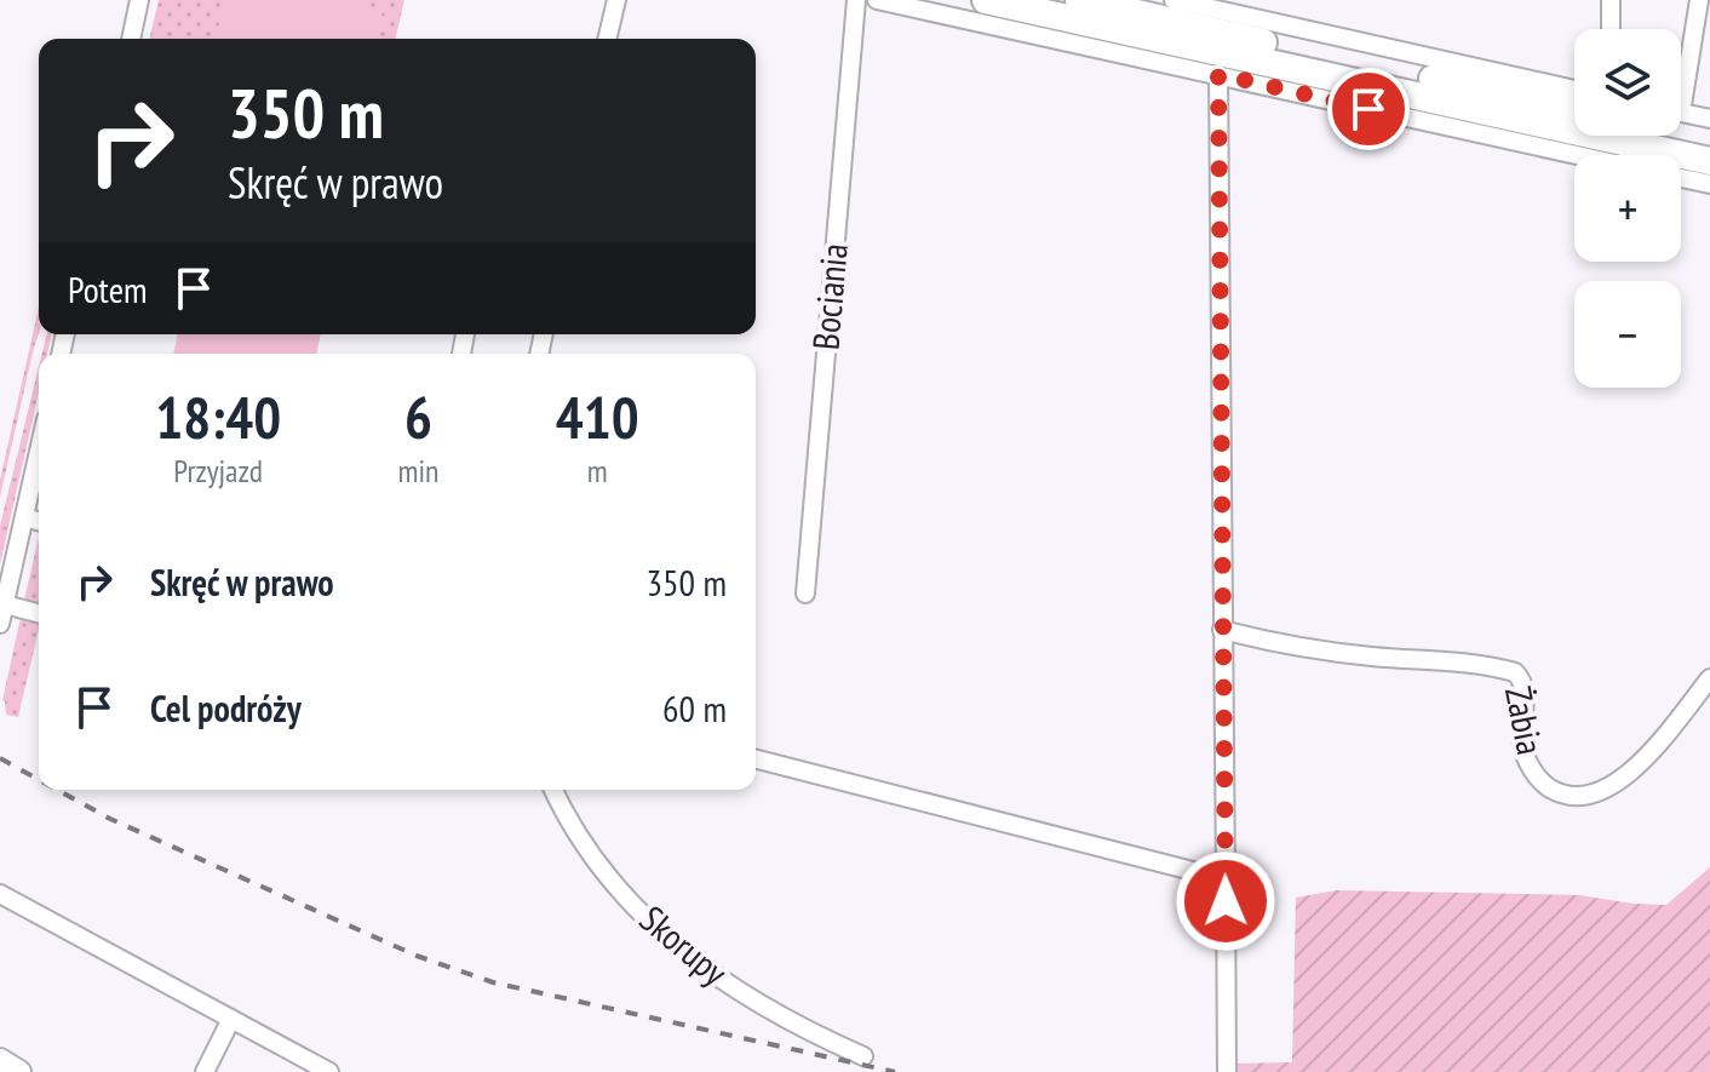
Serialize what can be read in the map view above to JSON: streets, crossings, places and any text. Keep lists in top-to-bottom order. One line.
{"streets":{"street":["Bociania","Żabia","Skorupy"]},"page":{"map_buttons":["+","−"],"turn":["350 m","Skręć w prawo"],"then":"Potem","eta":["18:40","Przyjazd","6","min","410","m"],"list":[{"name":"Skręć w prawo","value":"350 m"},{"name":"Cel podróży","value":"60 m"}]}}
